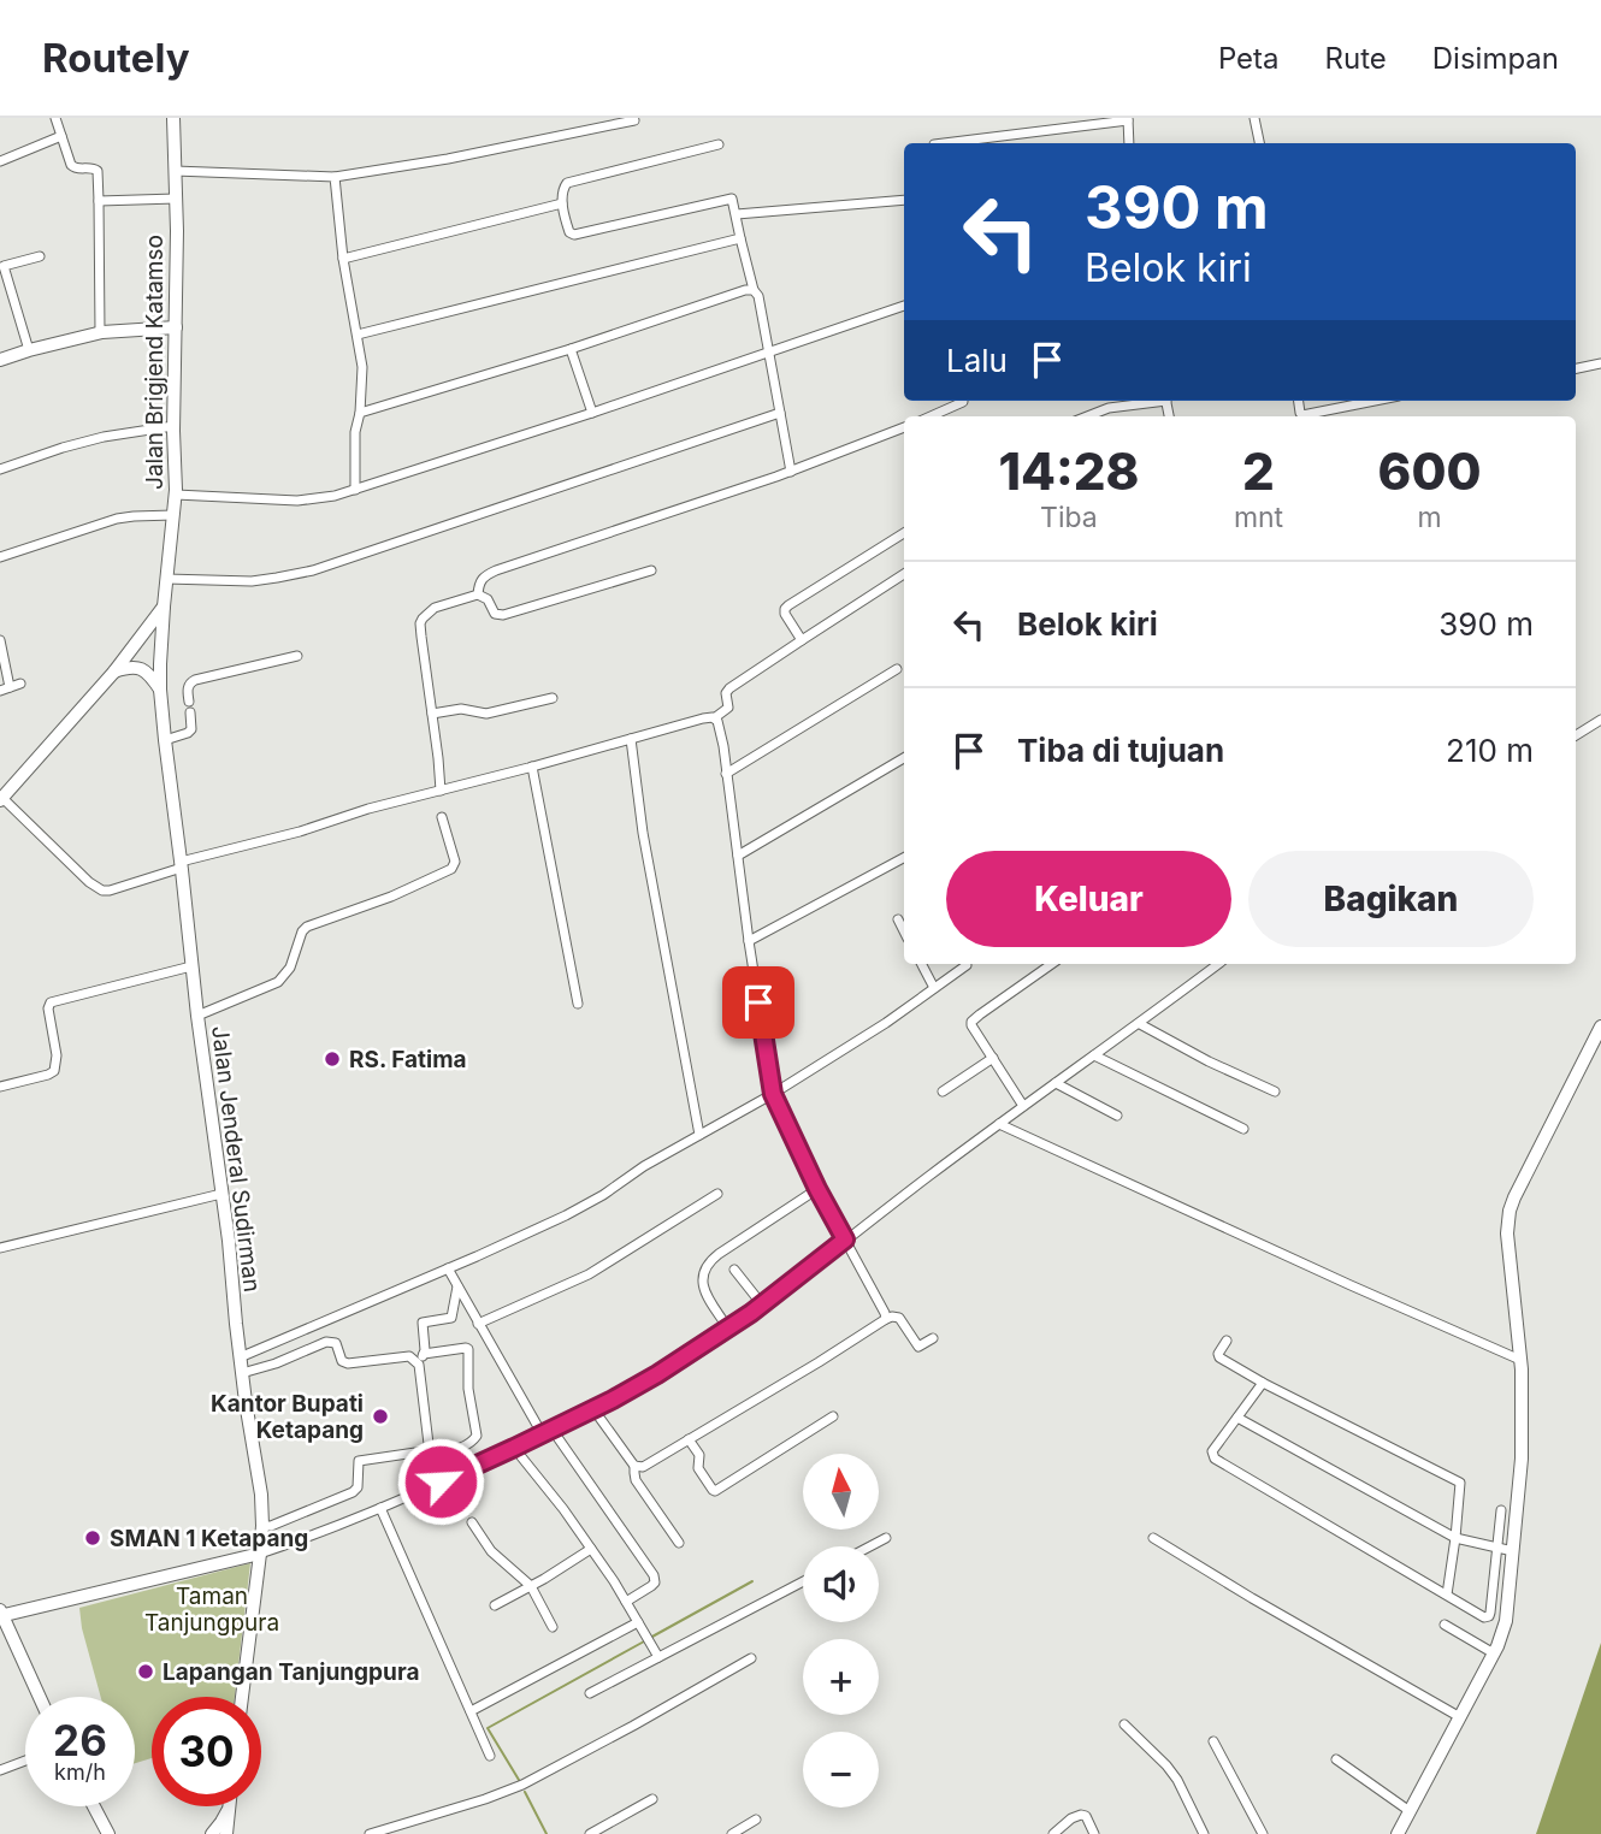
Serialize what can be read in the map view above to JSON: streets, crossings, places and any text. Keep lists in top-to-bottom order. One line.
{"streets":{"main road":["Jalan Brigjend Katamso","Jalan Jenderal Sudirman"]},"crossings":[["Jalan Brigjend Katamso","Jalan Jenderal Sudirman"]],"parks":["Taman Tanjungpura"],"places":["RS. Fatima","Kantor Bupati Ketapang","SMAN 1 Ketapang","Lapangan Tanjungpura"],"north":"top","page":{"header":"Routely","nav":["Peta","Rute","Disimpan"],"turn":["390 m","Belok kiri"],"then":"Lalu","eta":["14:28","Tiba","2","mnt","600","m"],"list":[{"name":"Belok kiri","value":"390 m"},{"name":"Tiba di tujuan","value":"210 m"}],"buttons":["Keluar","Bagikan"],"map_buttons":["+","−"],"speed":"26 km/h","limit":"30"}}
